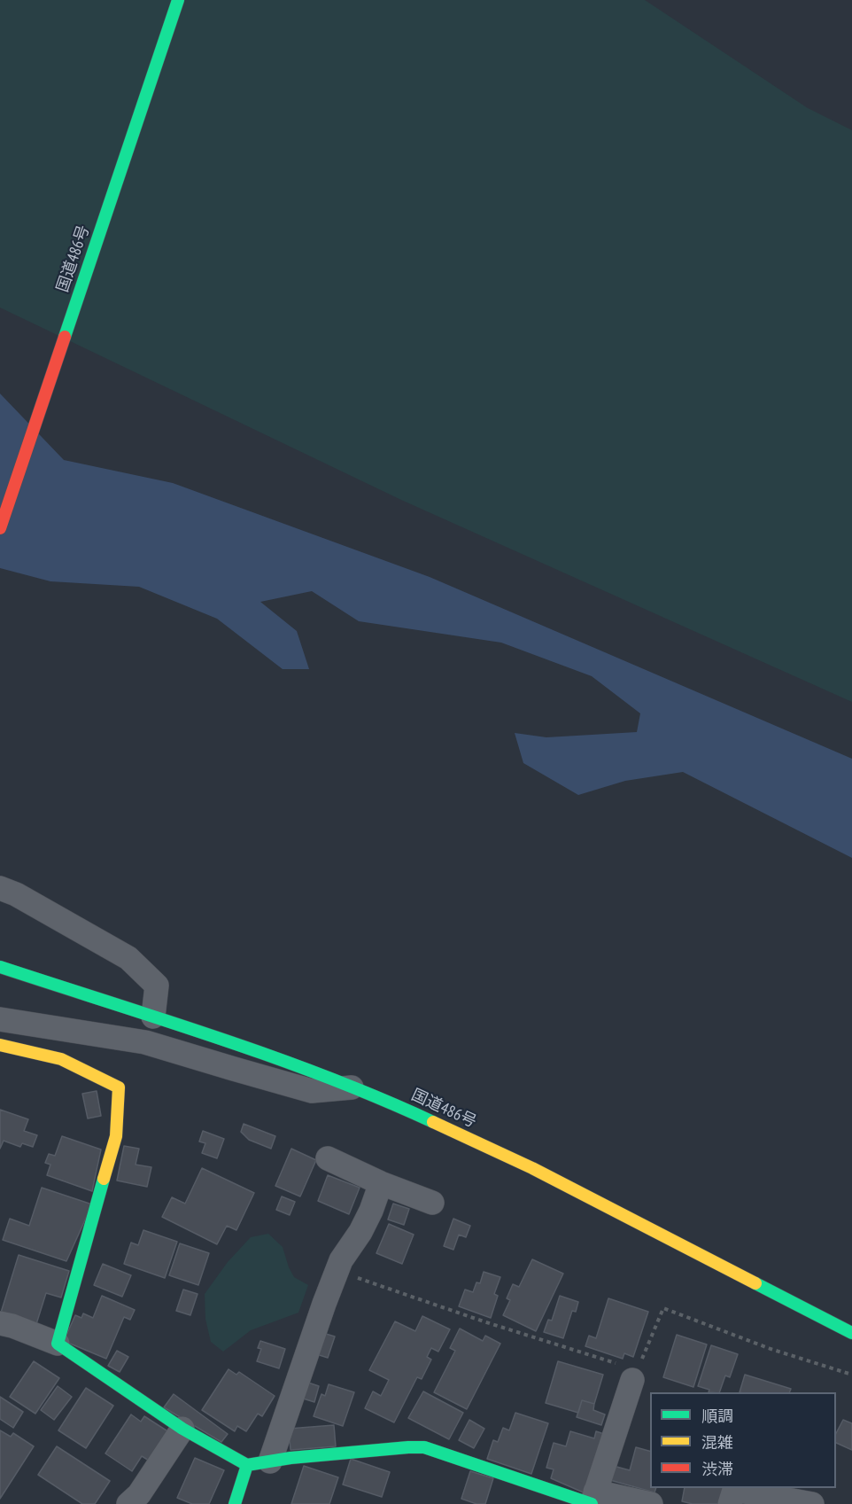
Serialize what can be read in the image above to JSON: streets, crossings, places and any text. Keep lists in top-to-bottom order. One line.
{"streets":{"main road":["国道486号"]},"legend":["順調","混雑","渋滞"]}
